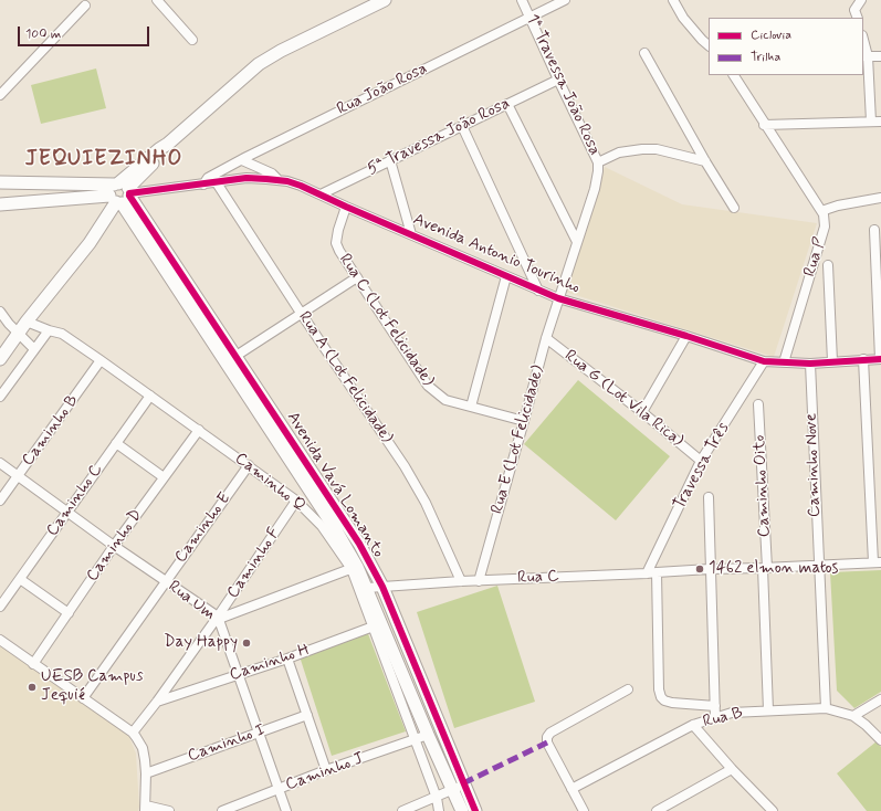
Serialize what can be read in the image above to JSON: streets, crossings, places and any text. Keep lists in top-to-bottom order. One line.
{"streets":{"street":["1ª Travessa João Rosa","Rua João Rosa","5ª Travessa João Rosa","Avenida Antonio Tourinho","Rua P","Rua C (Lot Felicidade)","Rua A (Lot Felicidade)","Rua G (Lot Vila Rica)","Caminho B","Rua E (Lot Felicidade)","Caminho Nove","Travessa Três","Caminho Q","Avenida Vavá Lomanto","Caminho Oito","Caminho C","Caminho E","Caminho D","Caminho F","Rua C","Rua Um","Caminho H","Rua B","Caminho I","Caminho J"]},"crossings":[["1ª Travessa João Rosa","Rua João Rosa"],["1ª Travessa João Rosa","5ª Travessa João Rosa"],["1ª Travessa João Rosa","Avenida Antonio Tourinho"],["1ª Travessa João Rosa","Rua E (Lot Felicidade)"],["Rua João Rosa","Avenida Antonio Tourinho"],["5ª Travessa João Rosa","Avenida Antonio Tourinho"],["Avenida Antonio Tourinho","Rua P"],["Avenida Antonio Tourinho","Rua C (Lot Felicidade)"],["Avenida Antonio Tourinho","Rua A (Lot Felicidade)"],["Avenida Antonio Tourinho","Rua E (Lot Felicidade)"],["Avenida Antonio Tourinho","Caminho Nove"],["Avenida Antonio Tourinho","Travessa Três"],["Avenida Antonio Tourinho","Avenida Vavá Lomanto"],["Rua C (Lot Felicidade)","Rua E (Lot Felicidade)"],["Rua A (Lot Felicidade)","Rua C"],["Rua G (Lot Vila Rica)","Rua E (Lot Felicidade)"],["Rua G (Lot Vila Rica)","Travessa Três"],["Caminho B","Caminho Q"],["Caminho B","Rua Um"],["Rua E (Lot Felicidade)","Rua C"],["Caminho Nove","Rua C"],["Caminho Nove","Rua B"],["Travessa Três","Rua C"],["Caminho Q","Avenida Vavá Lomanto"],["Caminho Q","Caminho C"],["Caminho Q","Caminho E"],["Caminho Q","Caminho D"],["Caminho Q","Caminho F"],["Caminho Q","Caminho H"],["Caminho Q","Caminho J"],["Avenida Vavá Lomanto","Rua C"],["Avenida Vavá Lomanto","Caminho H"],["Avenida Vavá Lomanto","Caminho J"],["Caminho Oito","Rua C"],["Caminho Oito","Rua B"],["Caminho C","Rua Um"],["Caminho E","Rua Um"],["Caminho D","Rua Um"],["Caminho F","Rua Um"],["Caminho F","Caminho H"],["Rua Um","Caminho H"],["Rua Um","Caminho I"],["Rua Um","Caminho J"]],"districts":["JEQUIEZINHO"],"places":["1462 elmon matos","Day Happy","UESB Campus Jequié"],"legend":["Ciclovia","Trilha"],"scale_bar":"100 m"}
